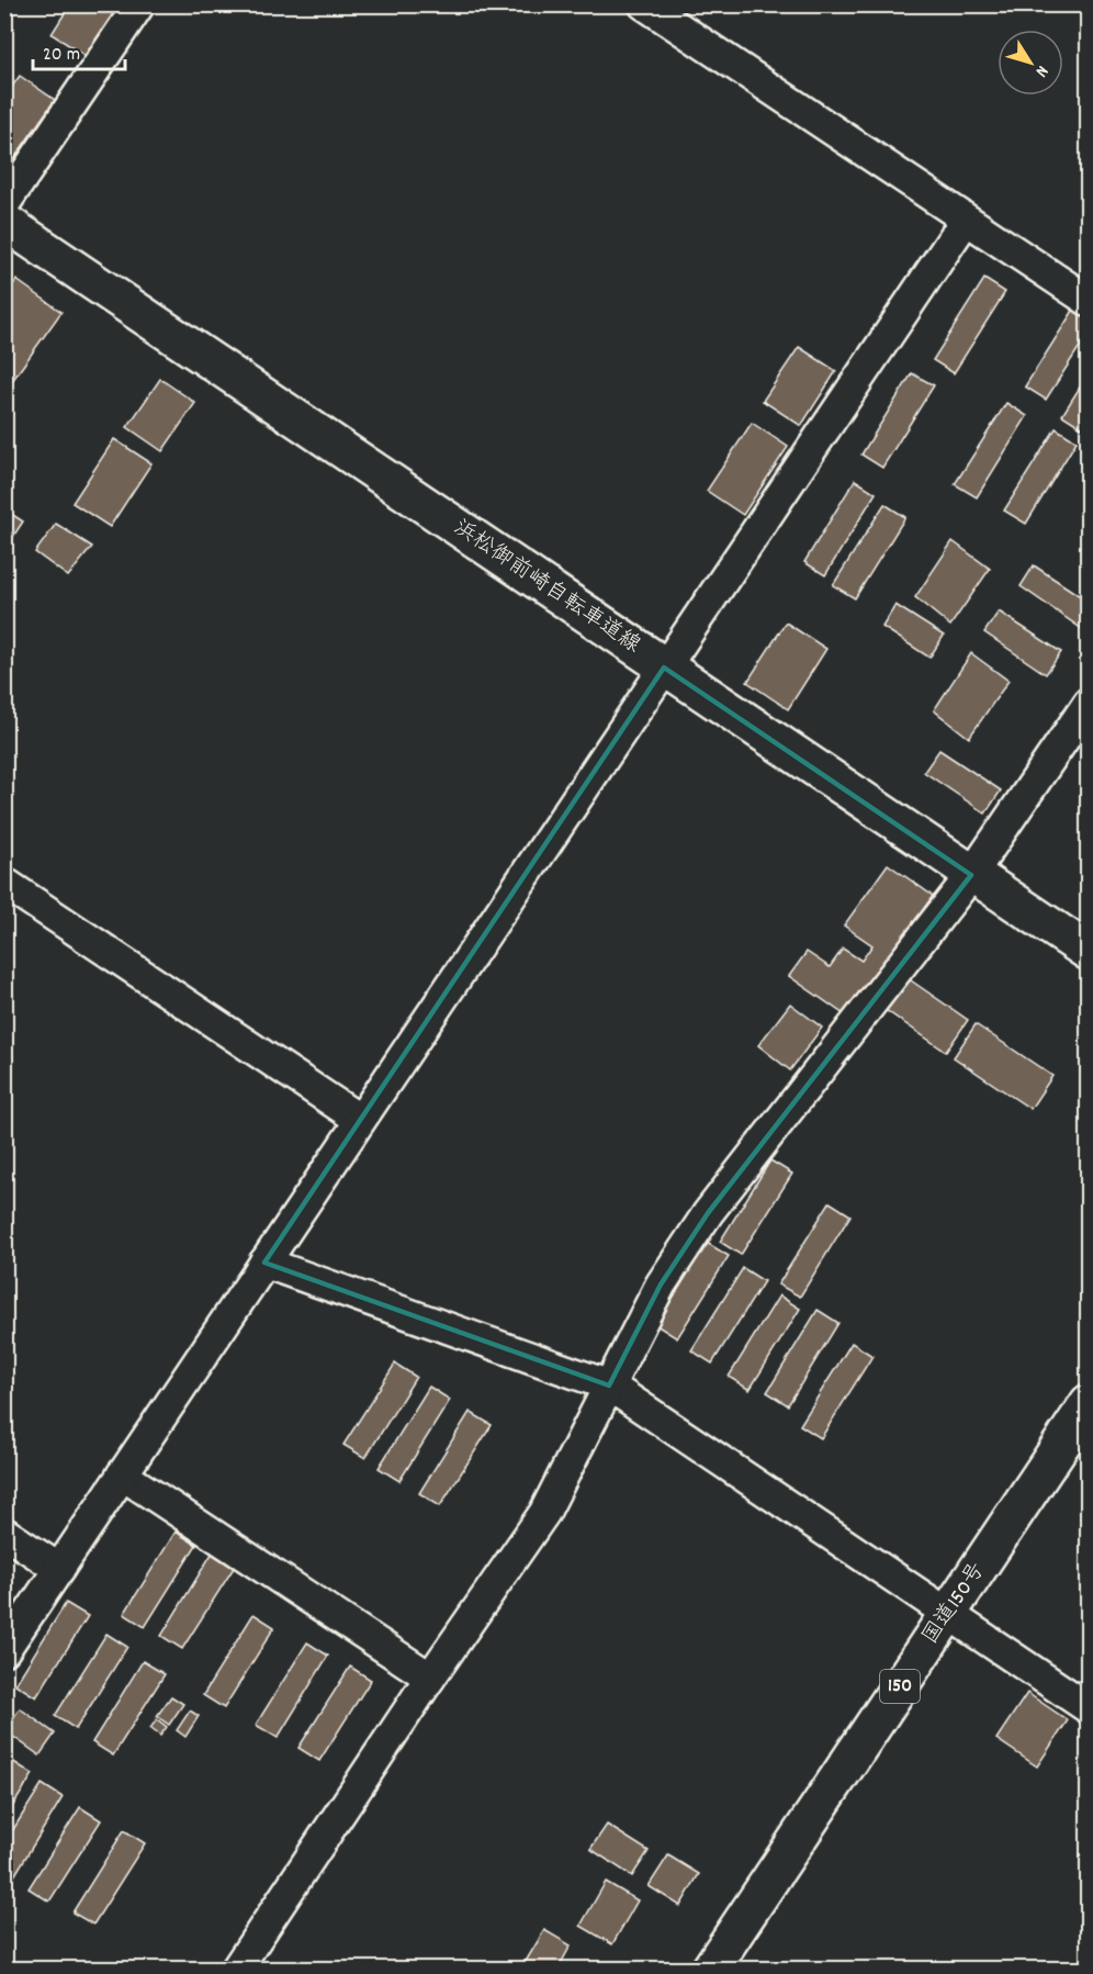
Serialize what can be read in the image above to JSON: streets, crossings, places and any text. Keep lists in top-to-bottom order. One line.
{"streets":{"main road":["浜松御前崎自転車道線","国道150号","150"]},"scale_bar":"20 m","north":"bottom right"}
